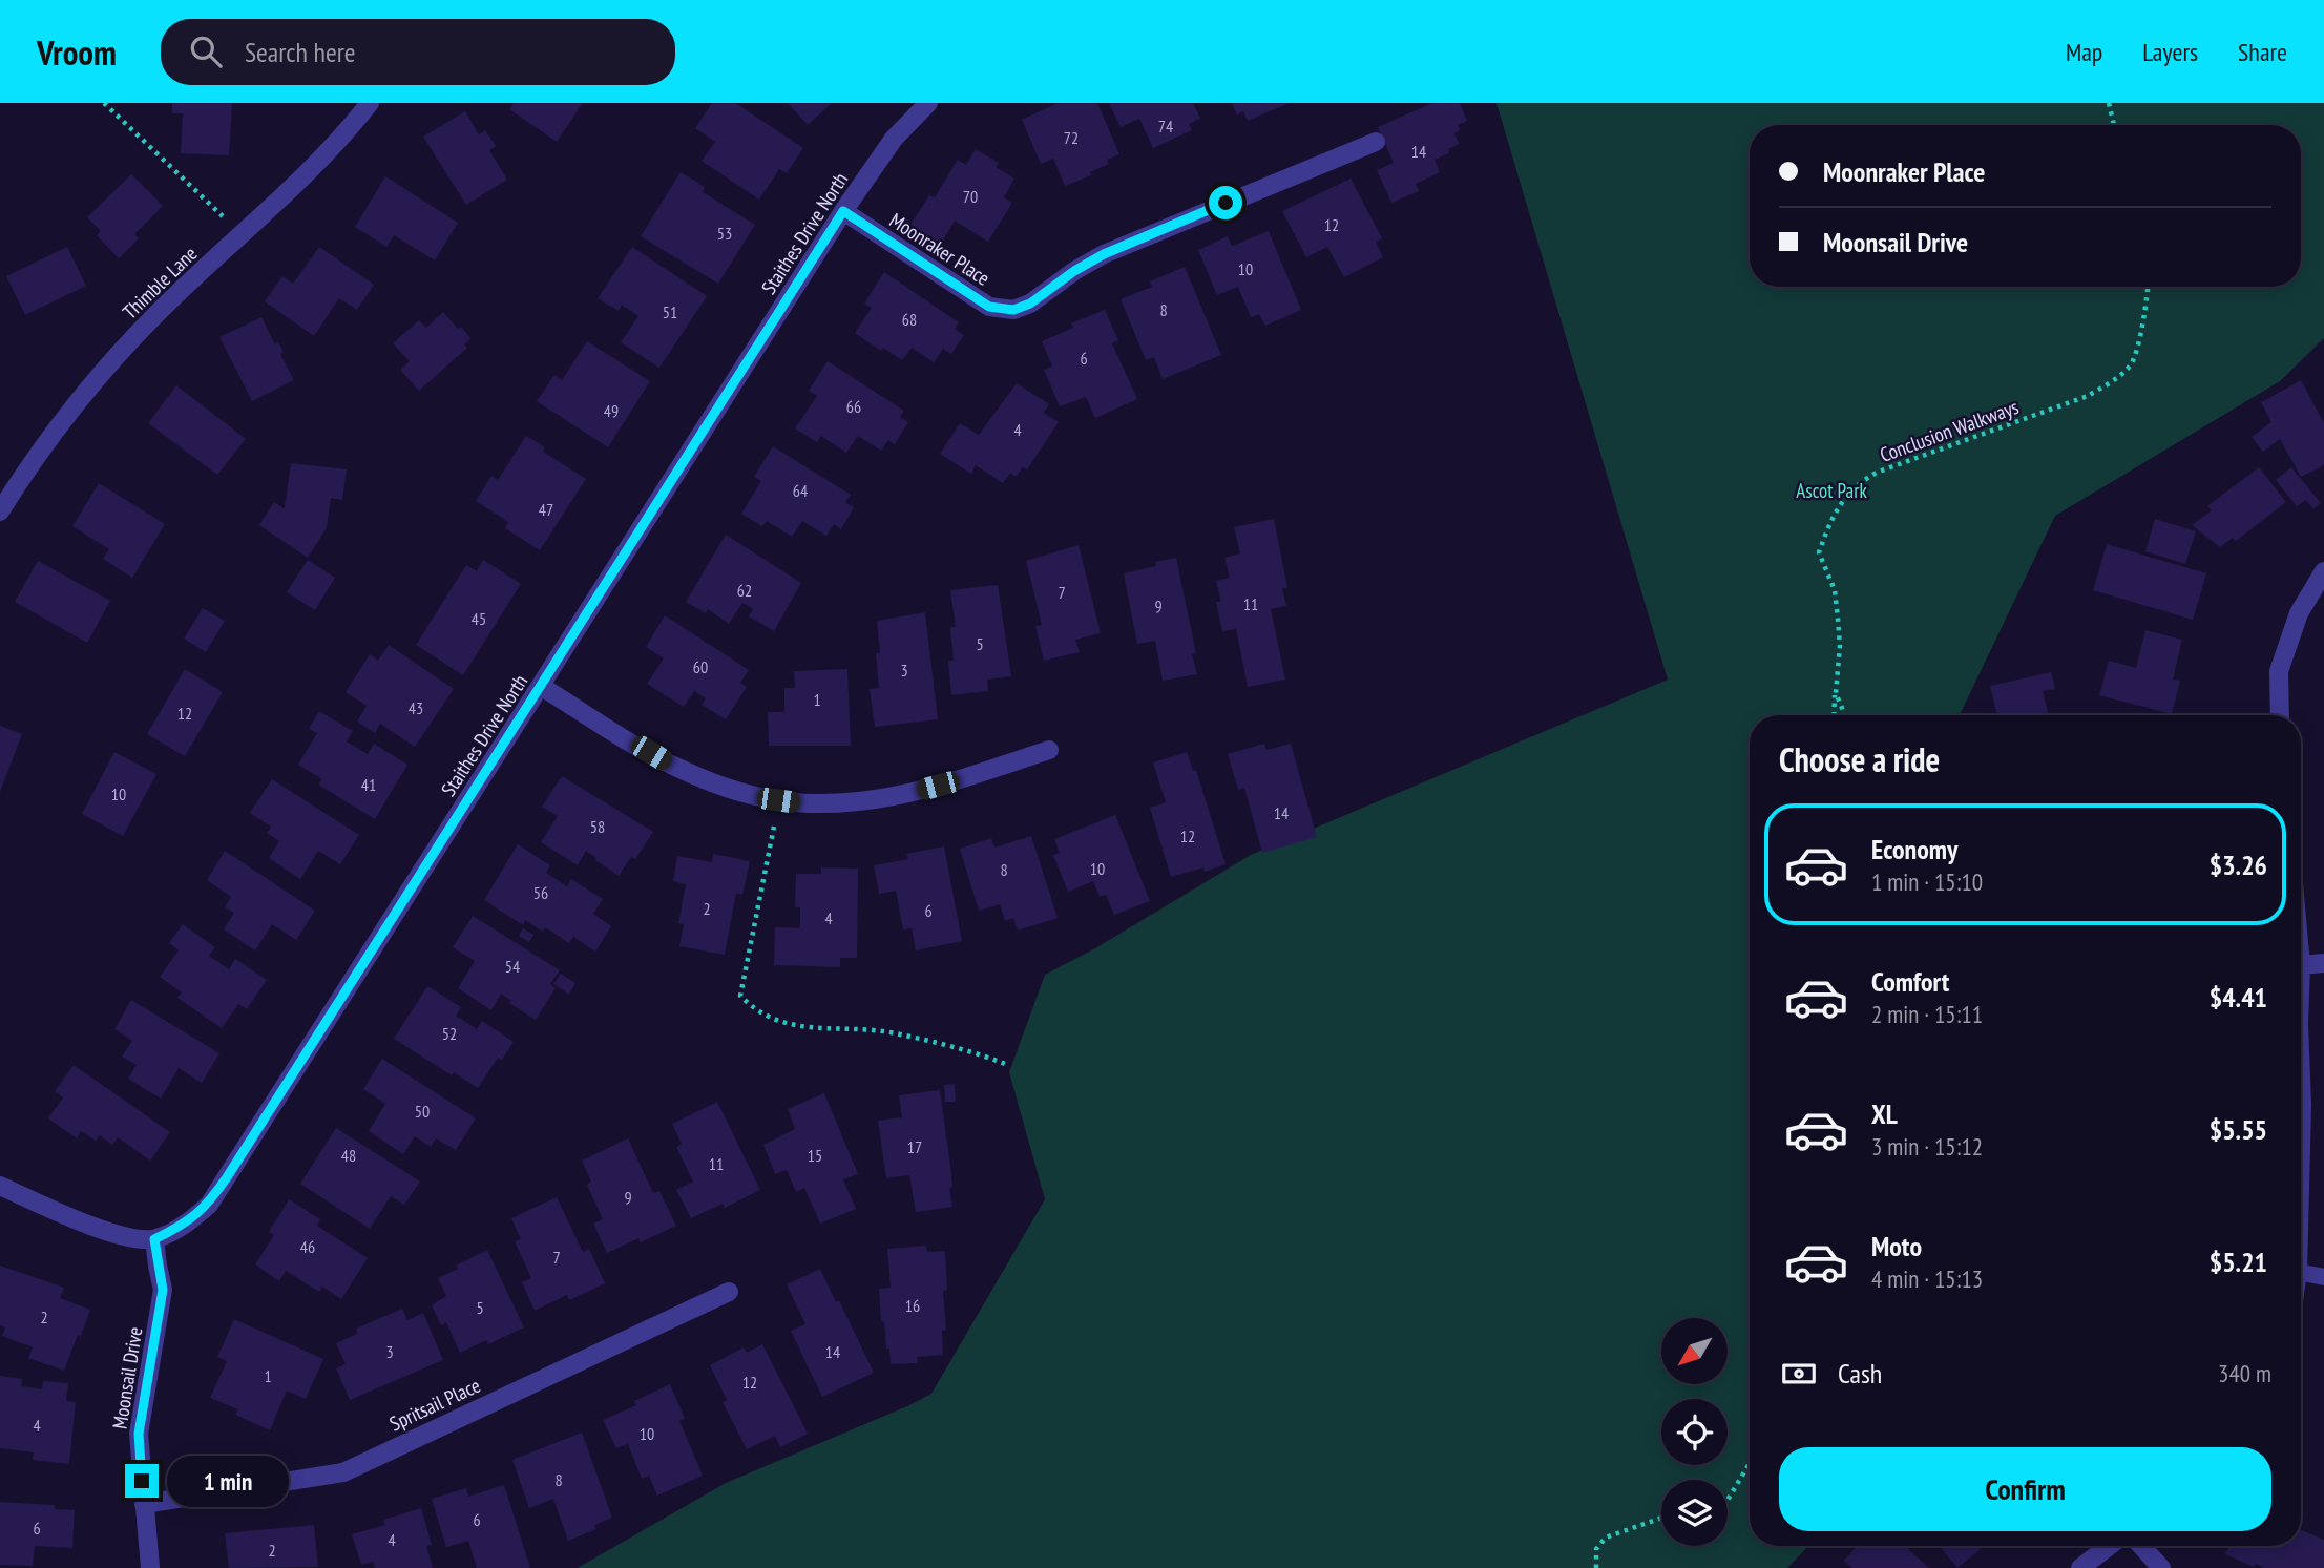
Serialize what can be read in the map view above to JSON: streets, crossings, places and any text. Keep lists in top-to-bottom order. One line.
{"streets":{"street":["Staithes Drive North","Moonraker Place","Thimble Lane","Moonsail Drive","Spritsail Place"],"path":["Conclusion Walkways"]},"crossings":[["Staithes Drive North","Moonraker Place"],["Staithes Drive North","Moonsail Drive"],["Moonsail Drive","Spritsail Place"]],"parks":["Ascot Park"],"house_numbers":["74","72","14","70","12","53","10","8","51","68","6","66","49","4","64","47","62","7","11","9","45","5","60","3","1","43","12","41","10","14","58","12","10","8","56","2","6","4","54","52","50","17","48","15","11","9","46","7","16","5","2","3","14","1","12","4","10","8","6","6","4","2"],"north":"bottom left","page":{"header":"Vroom","search":"Search here","nav":["Map","Layers","Share"],"banner":["Moonraker Place","Moonsail Drive"],"heading":"Choose a ride","list":[{"name":"Economy","note":"1 min · 15:10","value":"$3.26"},{"name":"Comfort","note":"2 min · 15:11","value":"$4.41"},{"name":"XL","note":"3 min · 15:12","value":"$5.55"},{"name":"Moto","note":"4 min · 15:13","value":"$5.21"}],"pay":["Cash","340 m"],"buttons":"Confirm","bubble":"1 min"}}
